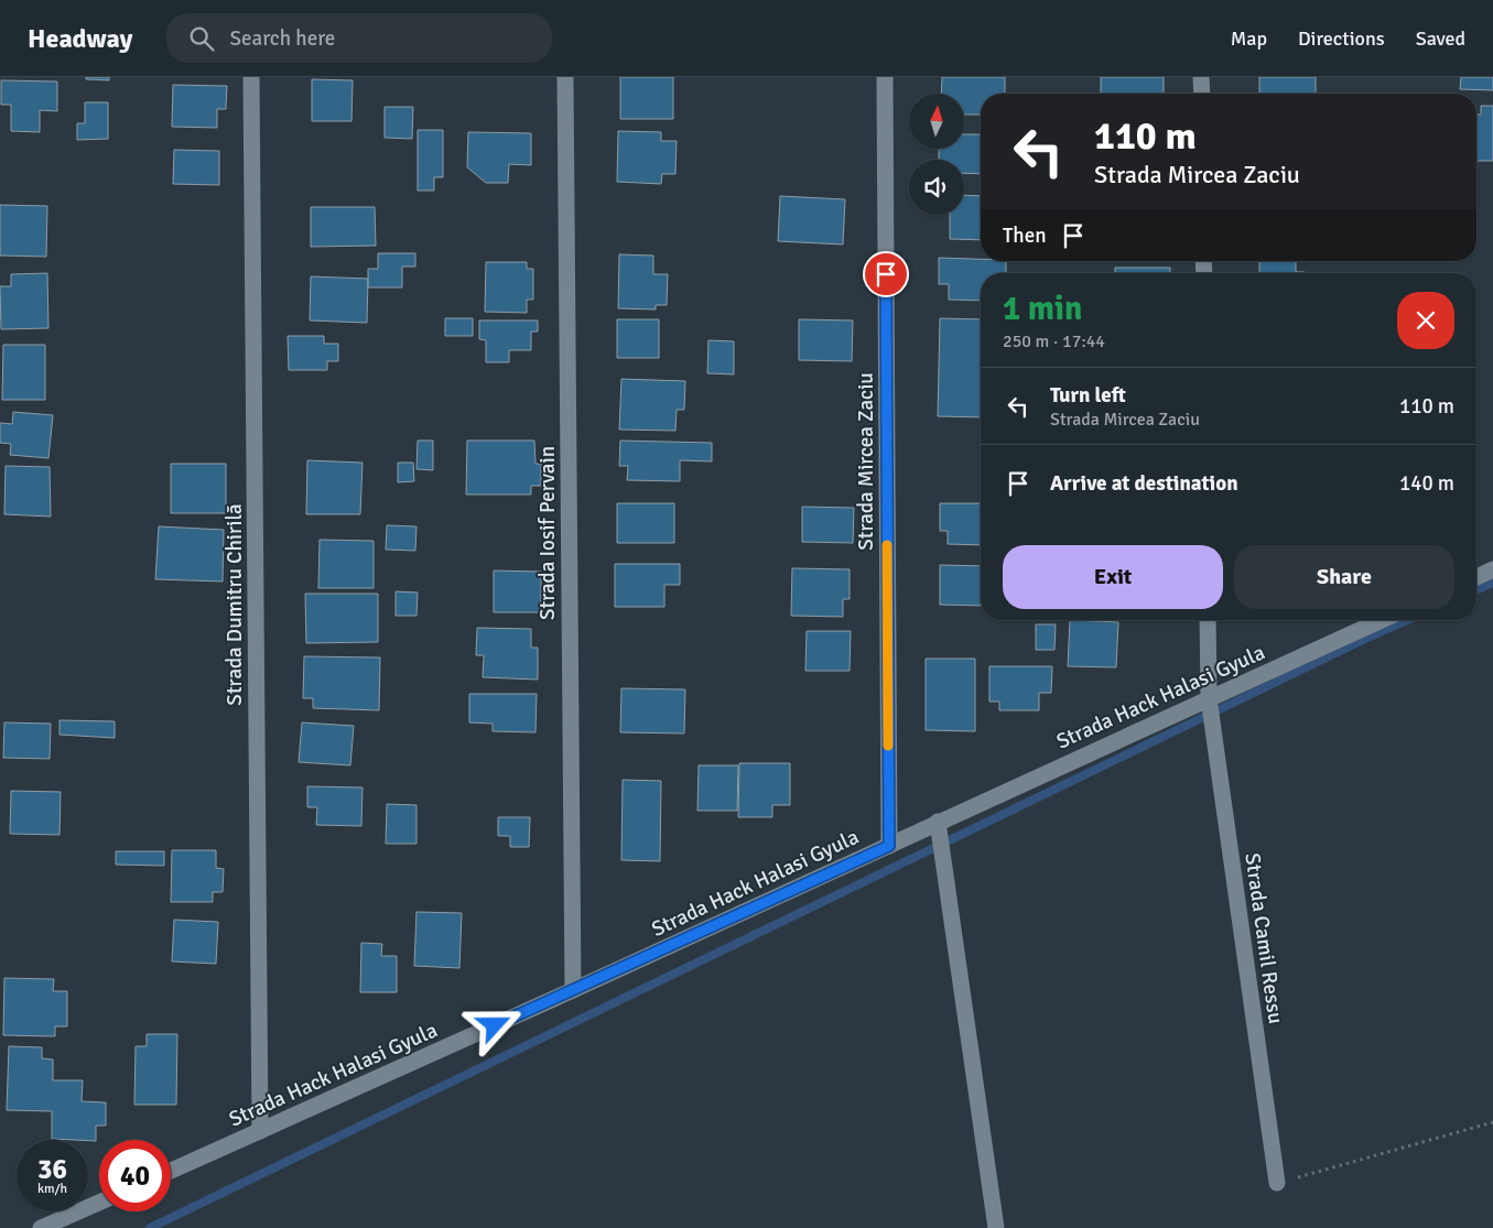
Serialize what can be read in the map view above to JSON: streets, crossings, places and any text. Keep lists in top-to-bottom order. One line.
{"streets":{"street":["Strada Mircea Zaciu","Strada Iosif Pervain","Strada Dumitru Chirilă","Strada Hack Halasi Gyula","Strada Camil Ressu"]},"crossings":[["Strada Mircea Zaciu","Strada Hack Halasi Gyula"],["Strada Iosif Pervain","Strada Hack Halasi Gyula"],["Strada Dumitru Chirilă","Strada Hack Halasi Gyula"],["Strada Hack Halasi Gyula","Strada Camil Ressu"]],"north":"top","page":{"header":"Headway","search":"Search here","nav":["Map","Directions","Saved"],"turn":["110 m","Strada Mircea Zaciu"],"then":"Then","heading":["1 min","250 m · 17:44"],"list":[{"name":"Turn left","note":"Strada Mircea Zaciu","value":"110 m"},{"name":"Arrive at destination","value":"140 m"}],"buttons":["Exit","Share"],"speed":"36 km/h","limit":"40"}}
